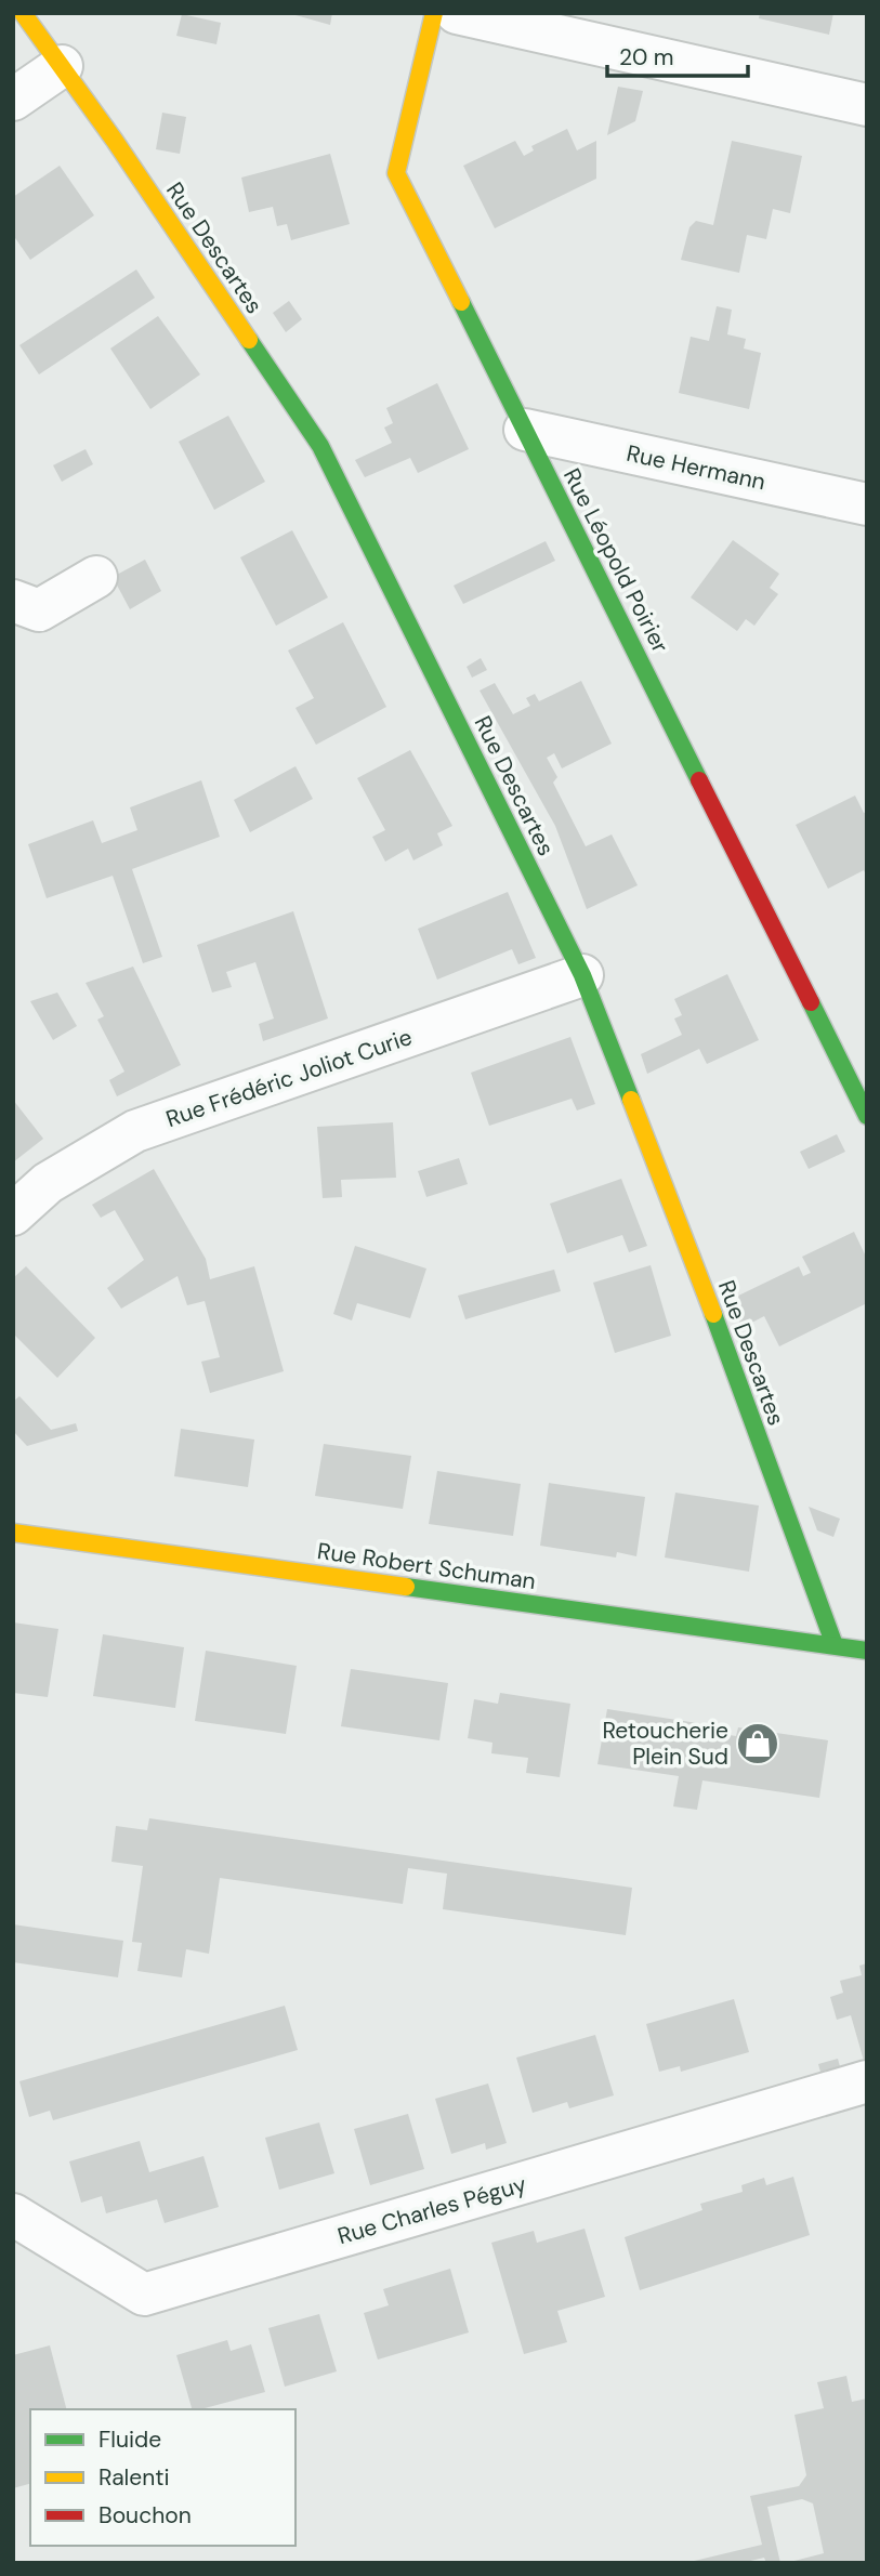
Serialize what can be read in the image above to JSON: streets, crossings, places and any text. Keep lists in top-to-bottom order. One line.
{"streets":{"street":["Rue Descartes","Rue Hermann","Rue Léopold Poirier","Rue Frédéric Joliot Curie","Rue Robert Schuman","Rue Charles Péguy"]},"crossings":[["Rue Descartes","Rue Frédéric Joliot Curie"],["Rue Descartes","Rue Robert Schuman"],["Rue Hermann","Rue Léopold Poirier"]],"places":{"shop":["Retoucherie Plein Sud"]},"legend":["Fluide","Ralenti","Bouchon"],"scale_bar":"20 m"}
